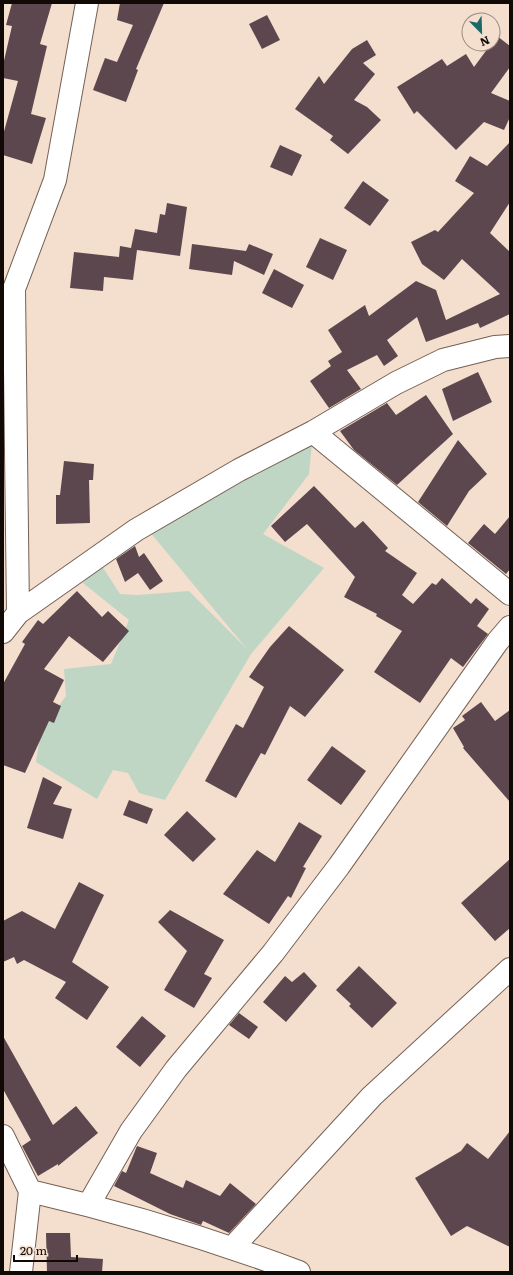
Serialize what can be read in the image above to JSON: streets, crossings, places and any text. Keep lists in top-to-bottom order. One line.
{"scale_bar":"20 m","north":"bottom right"}
